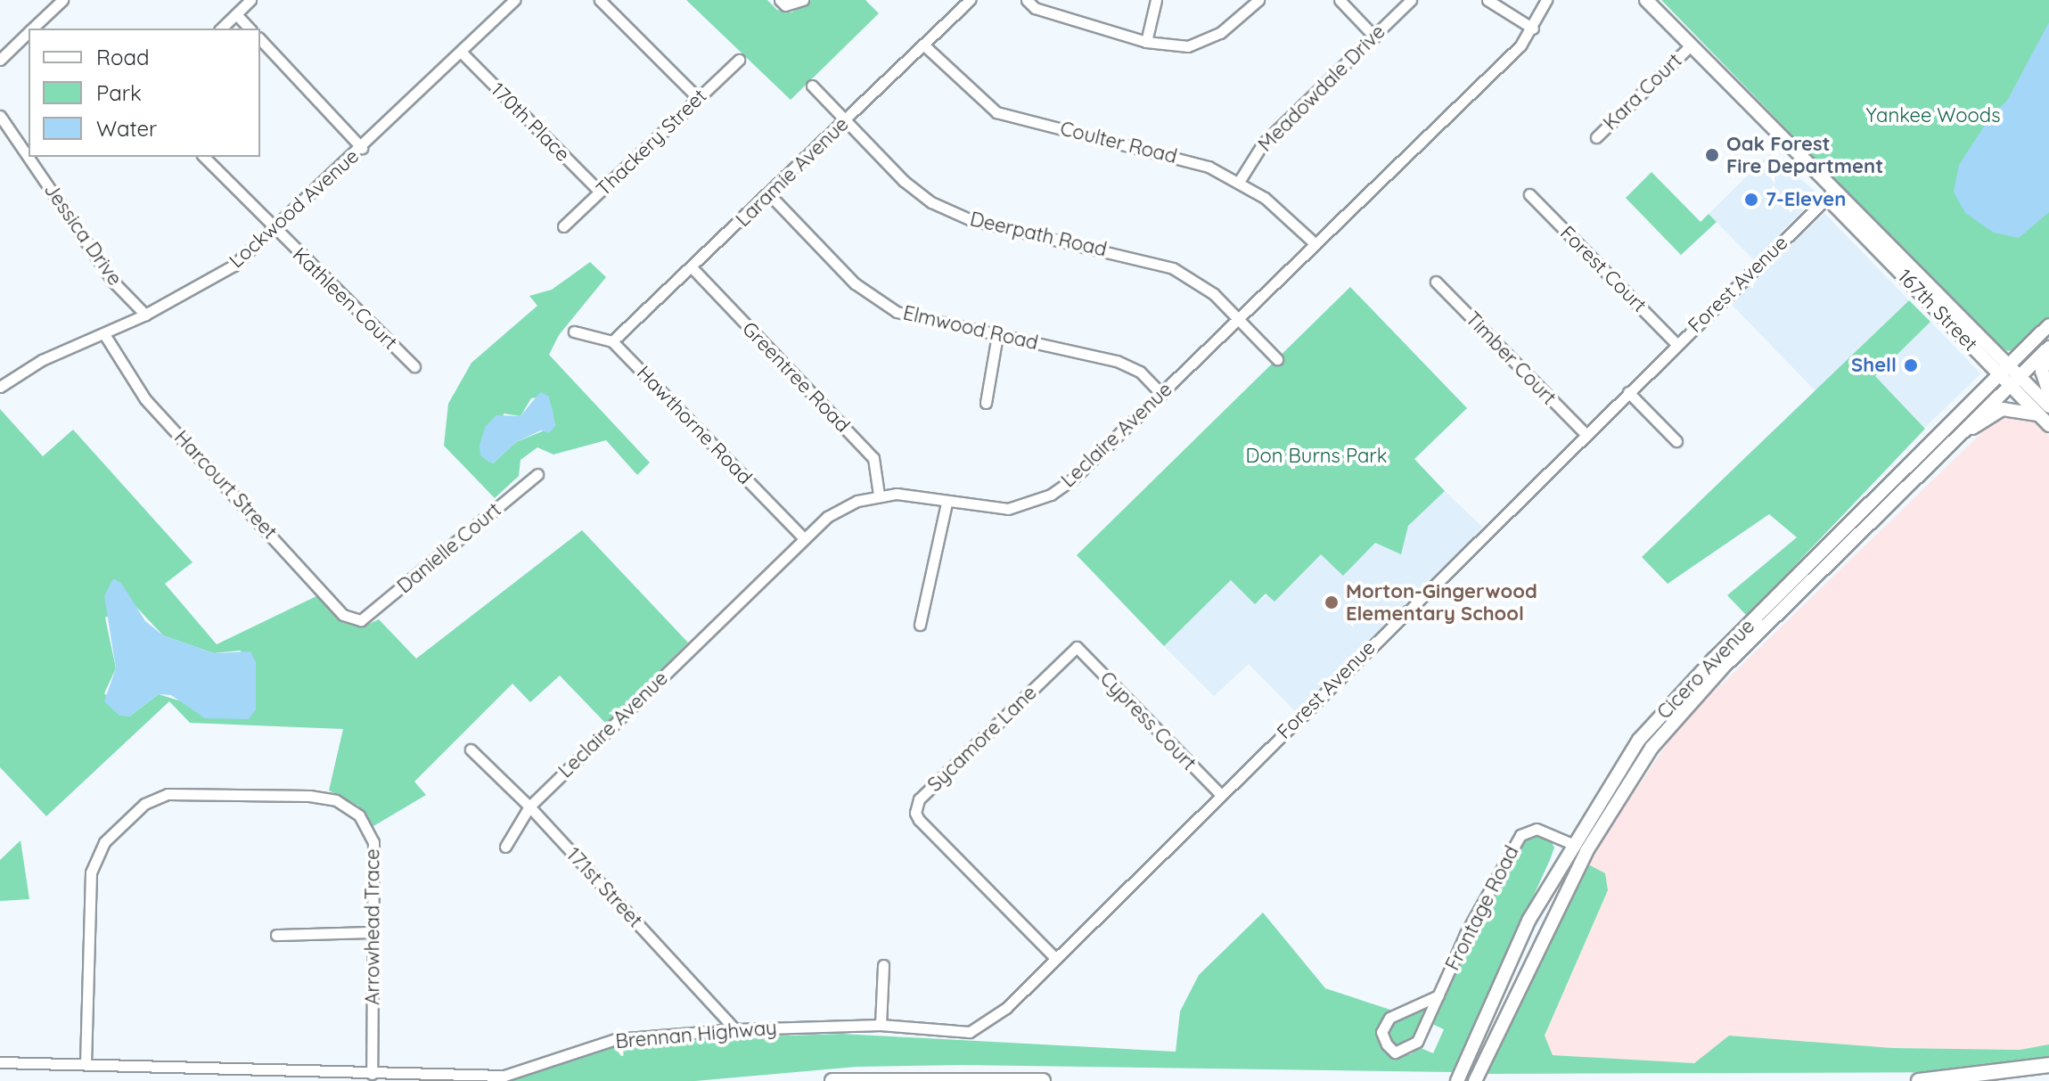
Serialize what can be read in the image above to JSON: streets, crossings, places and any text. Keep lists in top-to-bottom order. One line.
{"streets":{"main road":["167th Street","Cicero Avenue"],"street":["Meadowdale Drive","Kara Court","170th Place","Thackery Street","Coulter Road","Laramie Avenue","Lockwood Avenue","Jessica Drive","Deerpath Road","Forest Court","Forest Avenue","Kathleen Court","Elmwood Road","Timber Court","Greentree Road","Hawthorne Road","Leclaire Avenue","Harcourt Street","Danielle Court","Cypress Court","Sycamore Lane","171st Street","Frontage Road","Arrowhead Trace","Brennan Highway"]},"crossings":[["Meadowdale Drive","Coulter Road"],["Kara Court","167th Street"],["170th Place","Thackery Street"],["170th Place","Lockwood Avenue"],["Coulter Road","Laramie Avenue"],["Coulter Road","Leclaire Avenue"],["Laramie Avenue","Deerpath Road"],["Laramie Avenue","Elmwood Road"],["Laramie Avenue","Greentree Road"],["Laramie Avenue","Hawthorne Road"],["Lockwood Avenue","Jessica Drive"],["Lockwood Avenue","Kathleen Court"],["Lockwood Avenue","Harcourt Street"],["Deerpath Road","Leclaire Avenue"],["Forest Court","Forest Avenue"],["Forest Avenue","167th Street"],["Forest Avenue","Timber Court"],["Forest Avenue","Cypress Court"],["Forest Avenue","Sycamore Lane"],["Forest Avenue","Brennan Highway"],["167th Street","Cicero Avenue"],["Elmwood Road","Leclaire Avenue"],["Greentree Road","Leclaire Avenue"],["Hawthorne Road","Leclaire Avenue"],["Leclaire Avenue","171st Street"],["Harcourt Street","Danielle Court"],["Cicero Avenue","Frontage Road"],["Cypress Court","Sycamore Lane"],["171st Street","Brennan Highway"],["Arrowhead Trace","Brennan Highway"]],"parks":["Yankee Woods","Don Burns Park"],"places":["Oak Forest Fire Department","7-Eleven","Shell","Morton-Gingerwood Elementary School"],"legend":["Road","Park","Water"]}
